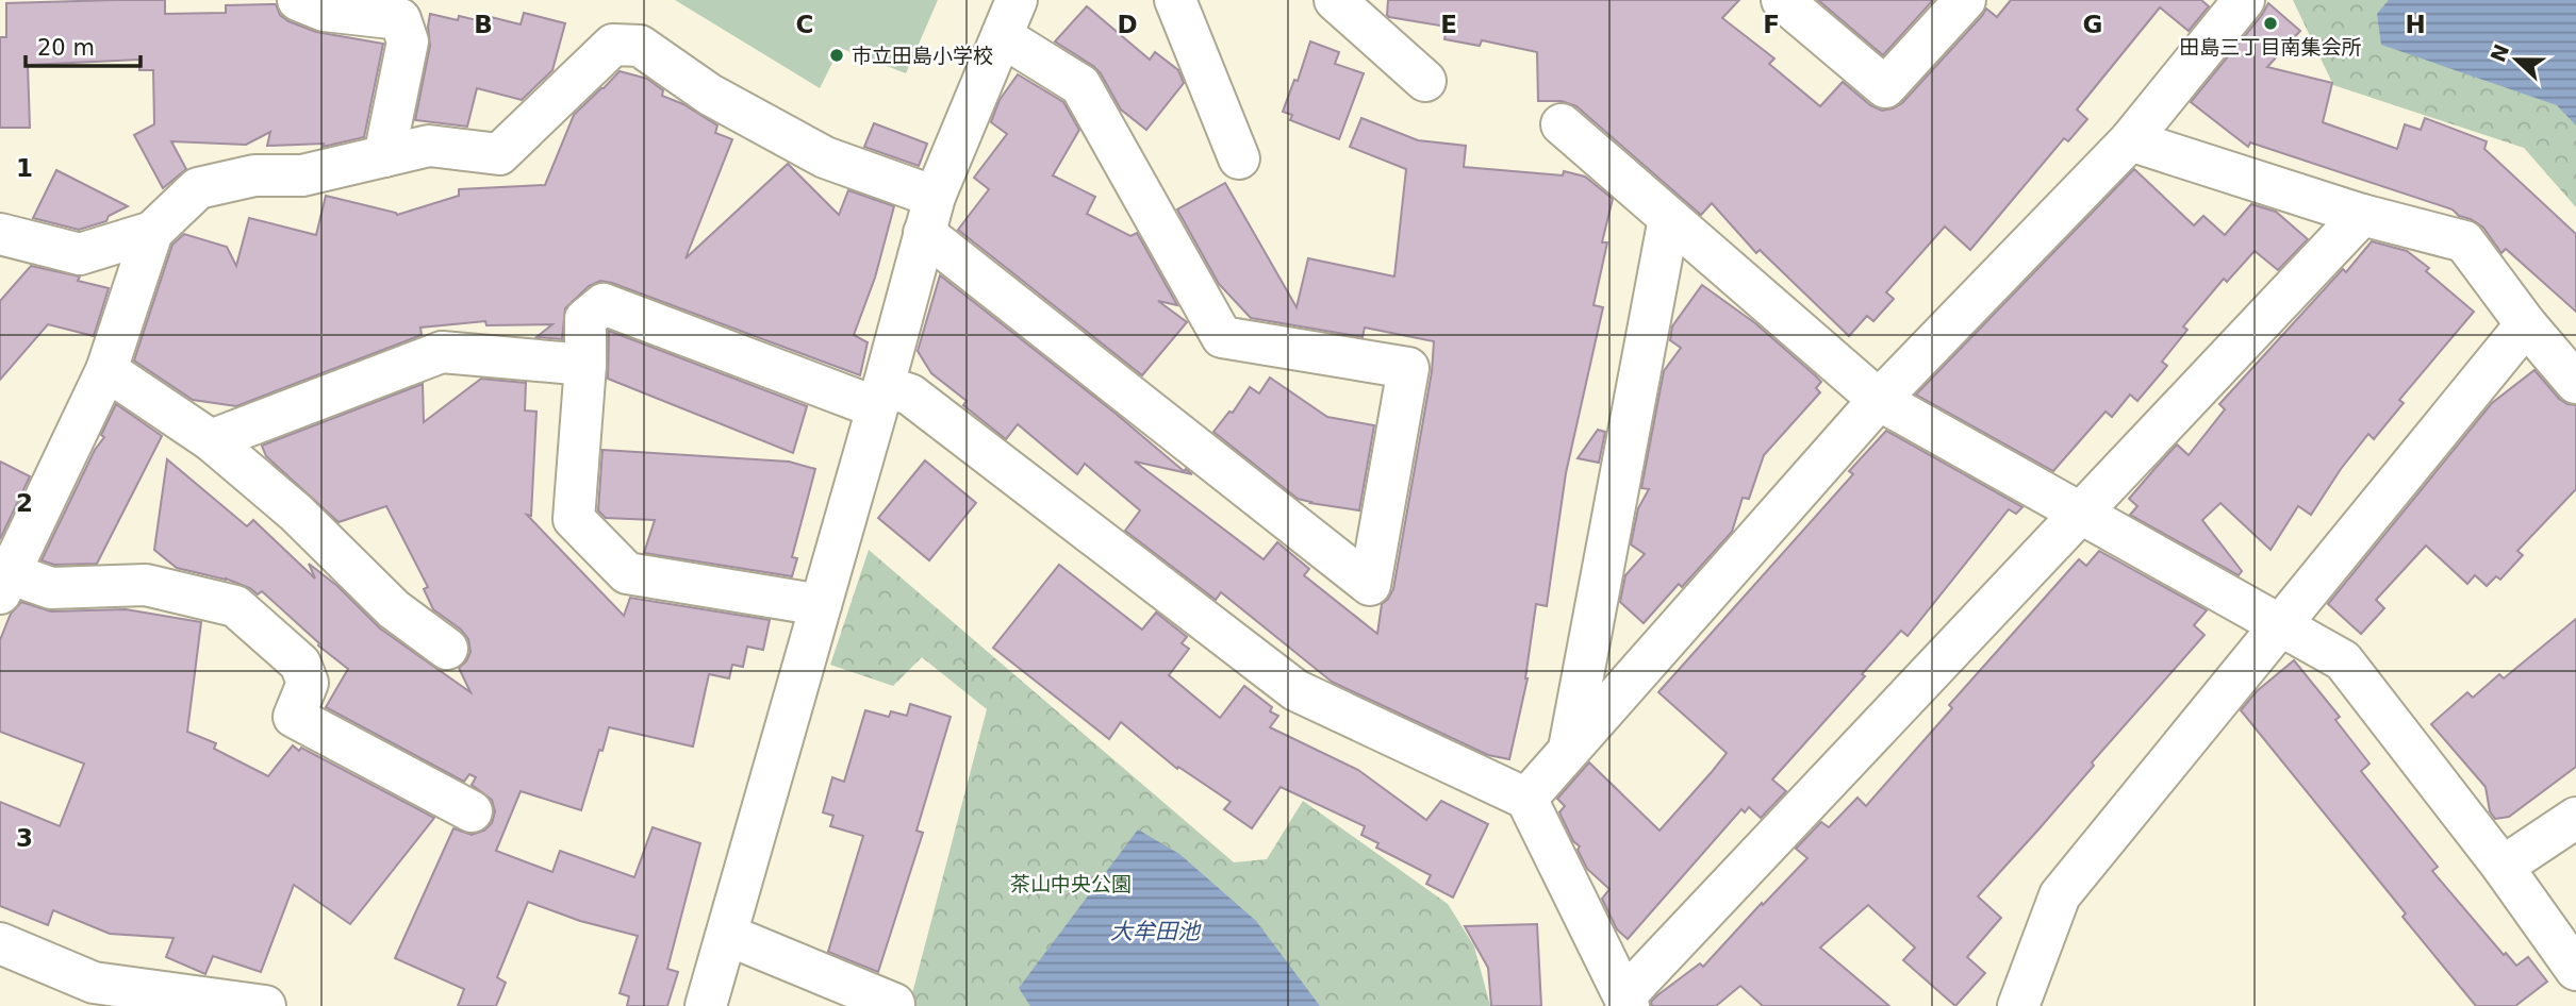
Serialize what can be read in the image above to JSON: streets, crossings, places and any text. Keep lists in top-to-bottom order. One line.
{"water":["大牟田池"],"parks":["茶山中央公園"],"places":["田島三丁目南集会所","市立田島小学校"],"scale_bar":"20 m","north":"left","grid":{"columns":["B","C","D","E","F","G","H"],"rows":["1","2","3"]}}
